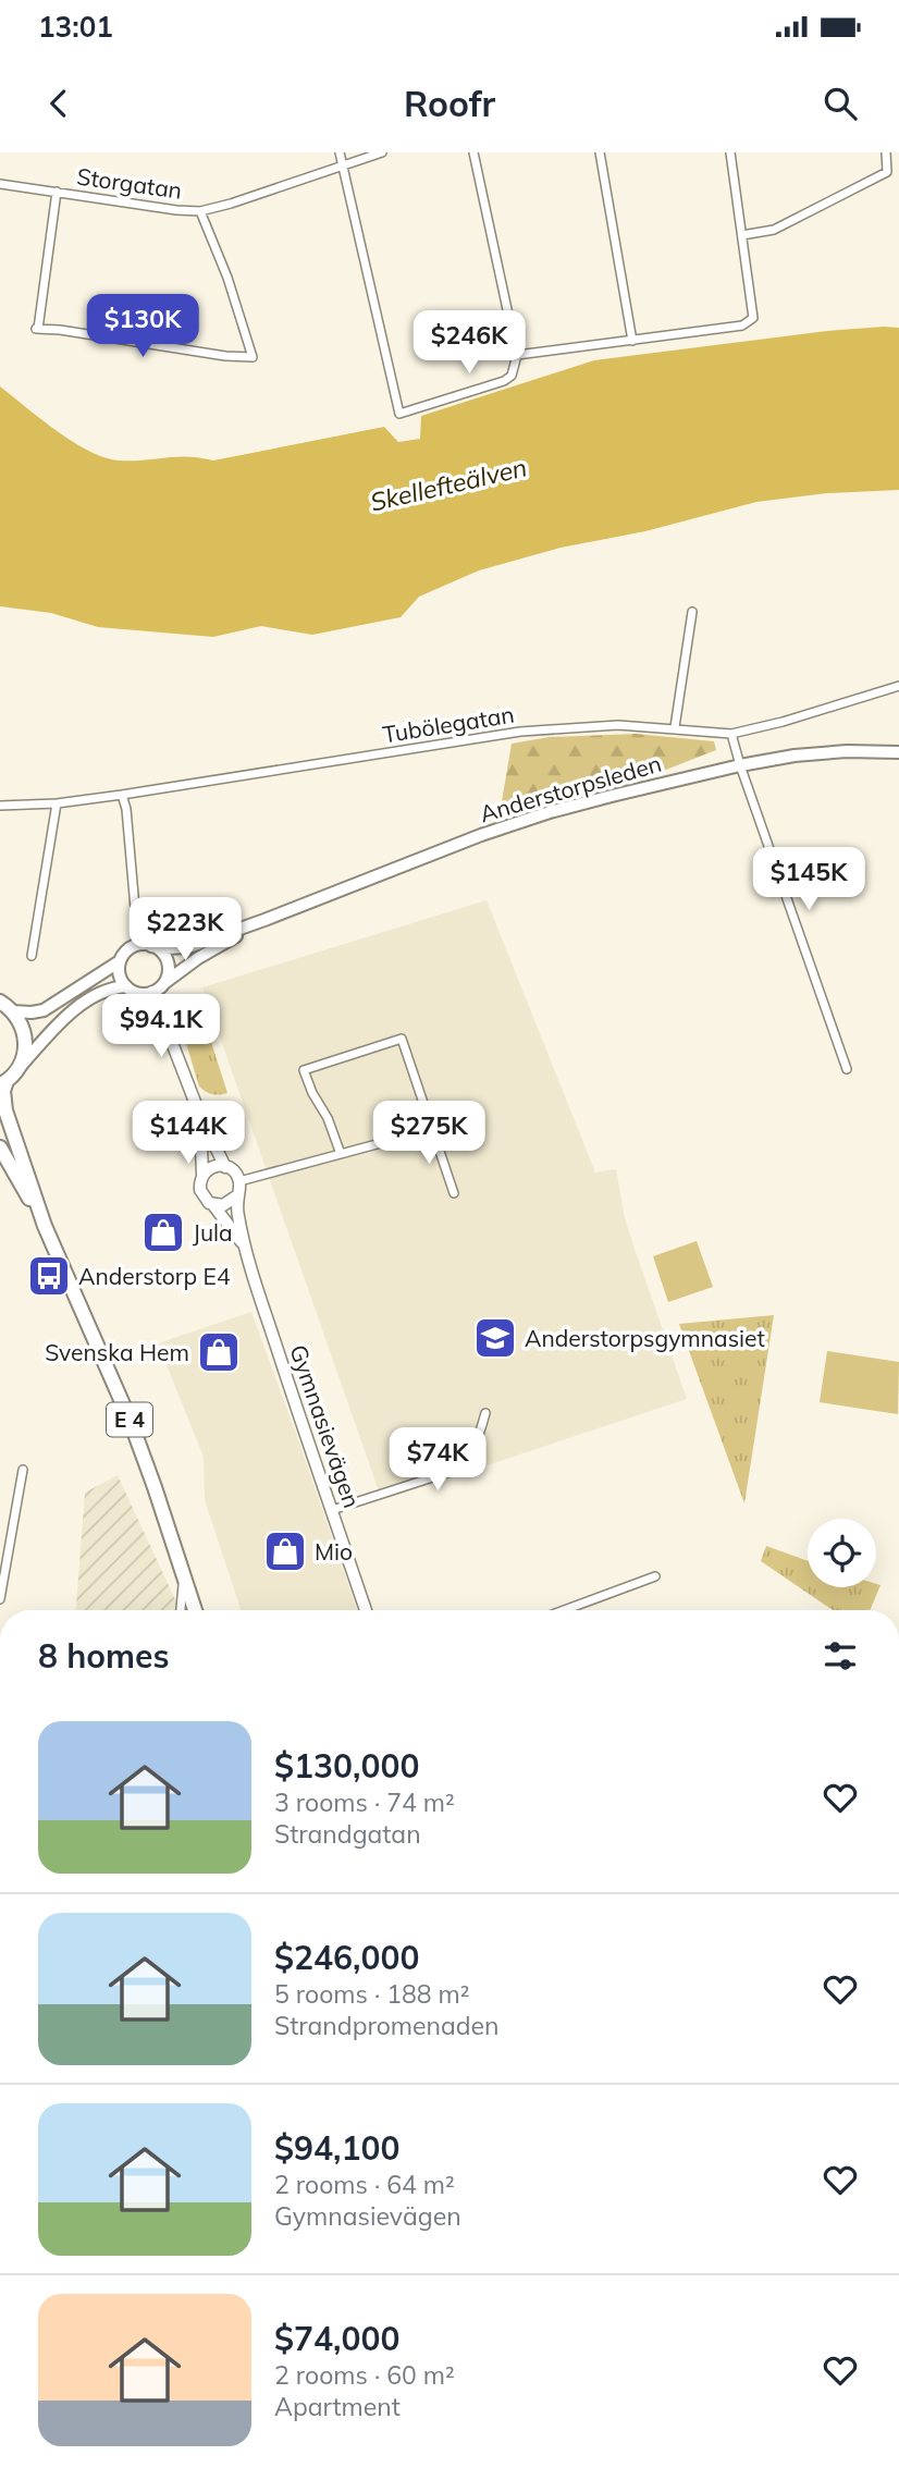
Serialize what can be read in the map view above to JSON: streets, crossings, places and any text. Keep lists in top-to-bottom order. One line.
{"streets":{"highway":["E 4"],"main road":["Anderstorpsleden"],"street":["Storgatan","Tubölegatan","Gymnasievägen"]},"water":["Skellefteälven"],"places":{"shop":["Jula","Svenska Hem","Mio"],"bus stop":["Anderstorp E4"],"school or university":["Anderstorpsgymnasiet"]},"page":{"status":"13:01","header":"Roofr","price":["$130K","$246K","$145K","$223K","$94.1K","$144K","$275K","$74K"],"heading":"8 homes","list":[{"name":"$130,000","note":"3 rooms · 74 m² · Strandgatan"},{"name":"$246,000","note":"5 rooms · 188 m² · Strandpromenaden"},{"name":"$94,100","note":"2 rooms · 64 m² · Gymnasievägen"},{"name":"$74,000","note":"2 rooms · 60 m² · Apartment"}]}}
